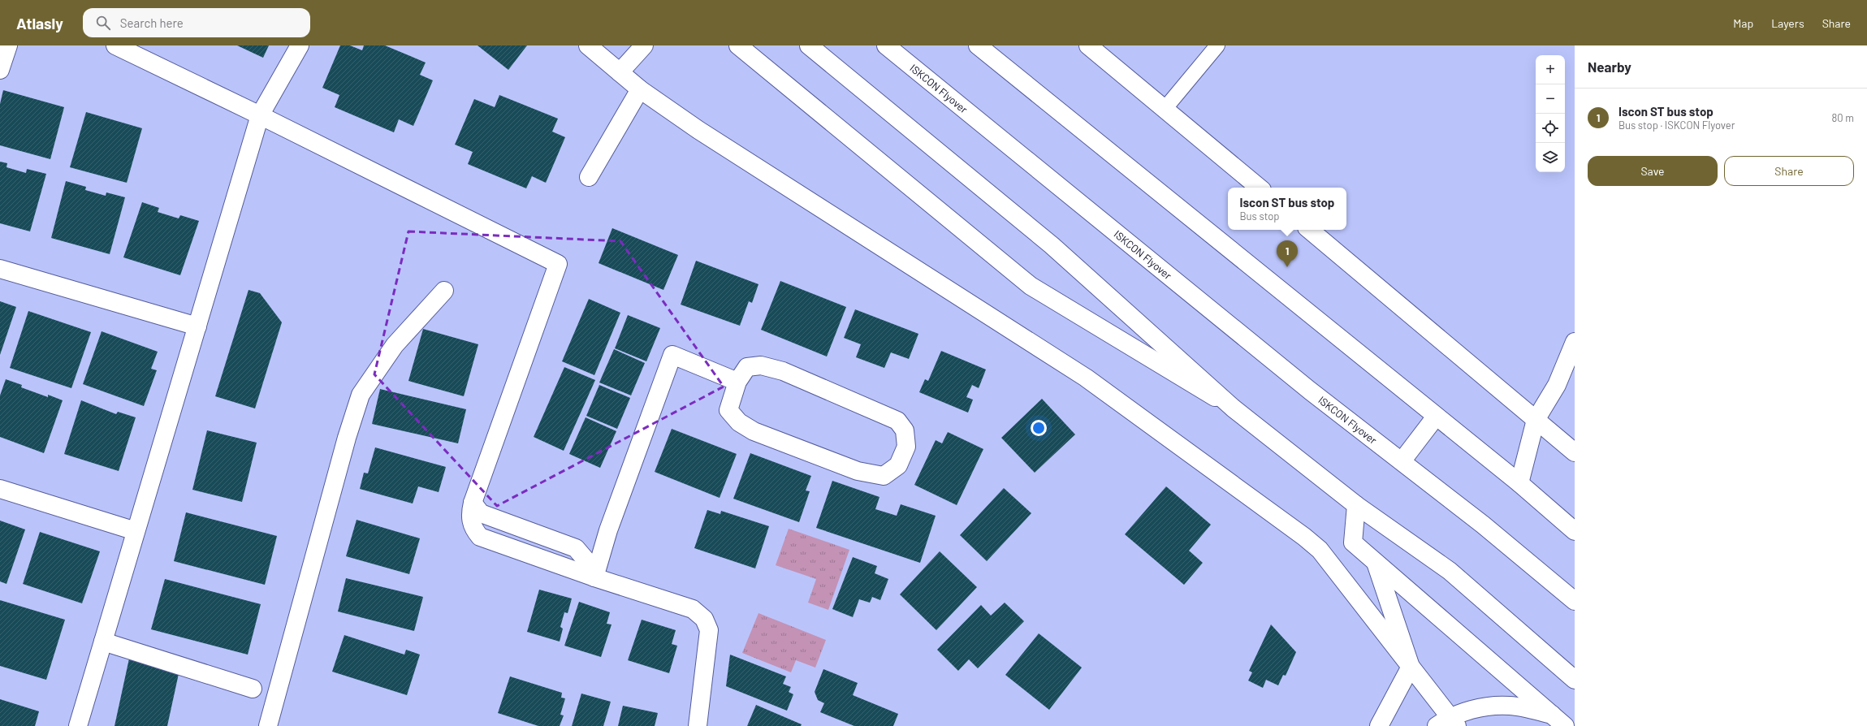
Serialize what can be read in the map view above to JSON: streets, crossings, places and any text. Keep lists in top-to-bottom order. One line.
{"streets":{"main road":["ISKCON Flyover"]},"page":{"header":"Atlasly","search":"Search here","nav":["Map","Layers","Share"],"heading":"Nearby","map_buttons":["+","−"],"list":[{"mark":"1","name":"Iscon ST bus stop","note":"Bus stop · ISKCON Flyover","value":"80 m"}],"buttons":["Save","Share"],"popup":["Iscon ST bus stop","Bus stop"],"pins":"1"}}
